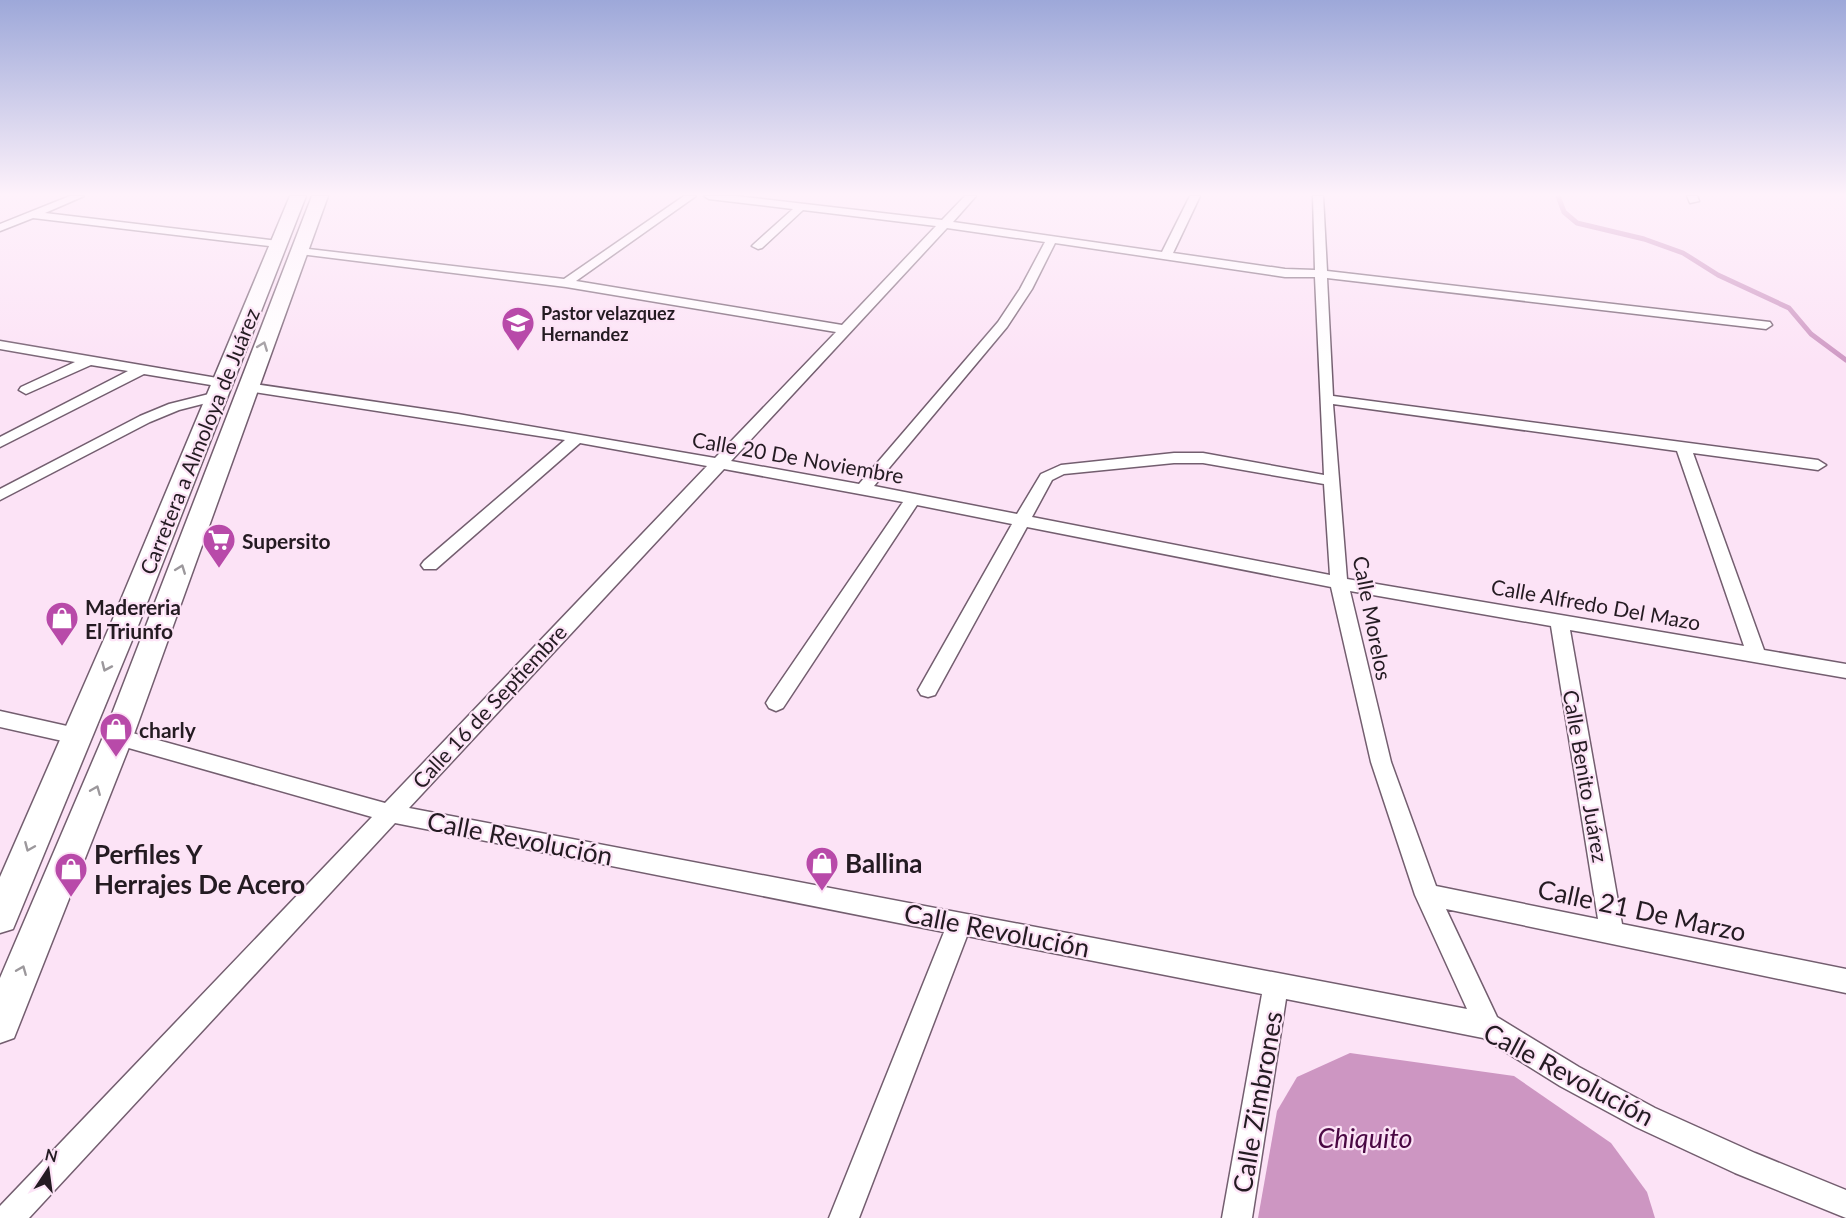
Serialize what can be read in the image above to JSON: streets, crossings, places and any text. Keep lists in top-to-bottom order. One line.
{"streets":{"main road":["Carretera a Almoloya de Juárez"],"street":["Calle 20 De Noviembre","Calle Alfredo Del Mazo","Calle Morelos","Calle 16 de Septiembre","Calle Benito Juárez","Calle Revolución","Calle 21 De Marzo","Calle Zimbrones"]},"crossings":[["Carretera a Almoloya de Juárez","Calle 20 De Noviembre"],["Carretera a Almoloya de Juárez","Calle Revolución"],["Calle 20 De Noviembre","Calle Alfredo Del Mazo"],["Calle 20 De Noviembre","Calle Morelos"],["Calle 20 De Noviembre","Calle 16 de Septiembre"],["Calle Alfredo Del Mazo","Calle Morelos"],["Calle Alfredo Del Mazo","Calle Benito Juárez"],["Calle Morelos","Calle Revolución"],["Calle Morelos","Calle 21 De Marzo"],["Calle 16 de Septiembre","Calle Revolución"],["Calle Benito Juárez","Calle 21 De Marzo"],["Calle Revolución","Calle Zimbrones"]],"water":["Chiquito"],"places":{"school or university":["Pastor velazquez Hernandez"],"supermarket":["Supersito"],"shop":["Madereria El Triunfo","charly","Ballina","Perfiles Y Herrajes De Acero"]},"north":"top"}
